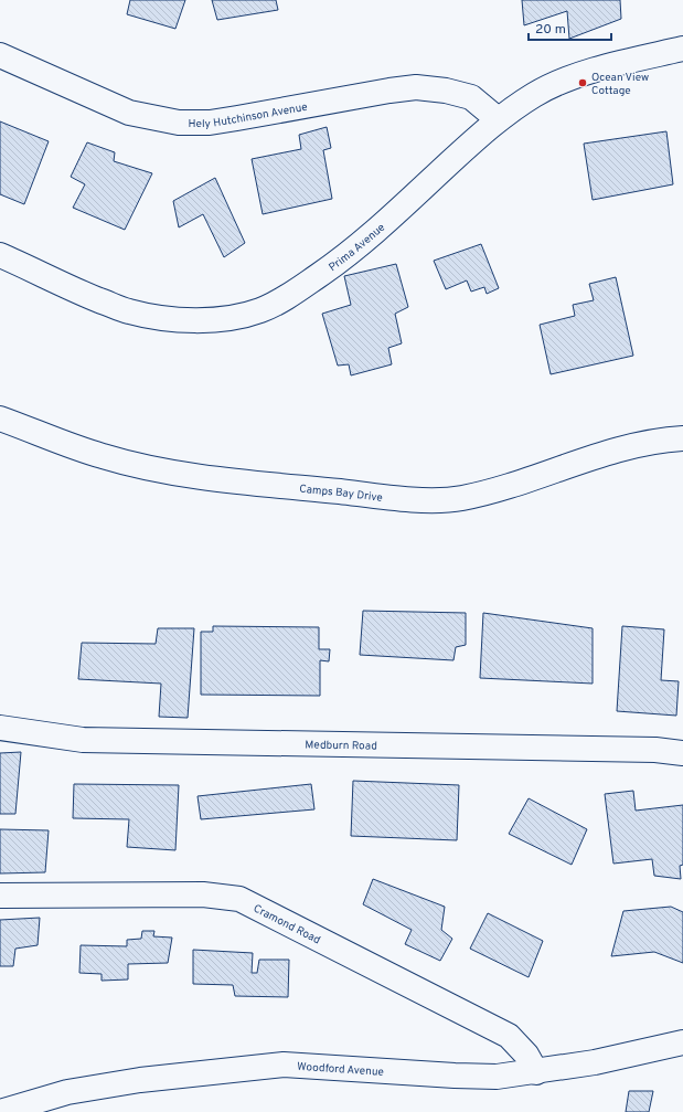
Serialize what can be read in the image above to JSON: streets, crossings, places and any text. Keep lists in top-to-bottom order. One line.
{"streets":{"street":["Hely Hutchinson Avenue","Prima Avenue","Camps Bay Drive","Medburn Road","Cramond Road","Woodford Avenue"]},"crossings":[["Hely Hutchinson Avenue","Prima Avenue"],["Cramond Road","Woodford Avenue"]],"places":["Ocean View Cottage"],"scale_bar":"20 m"}
